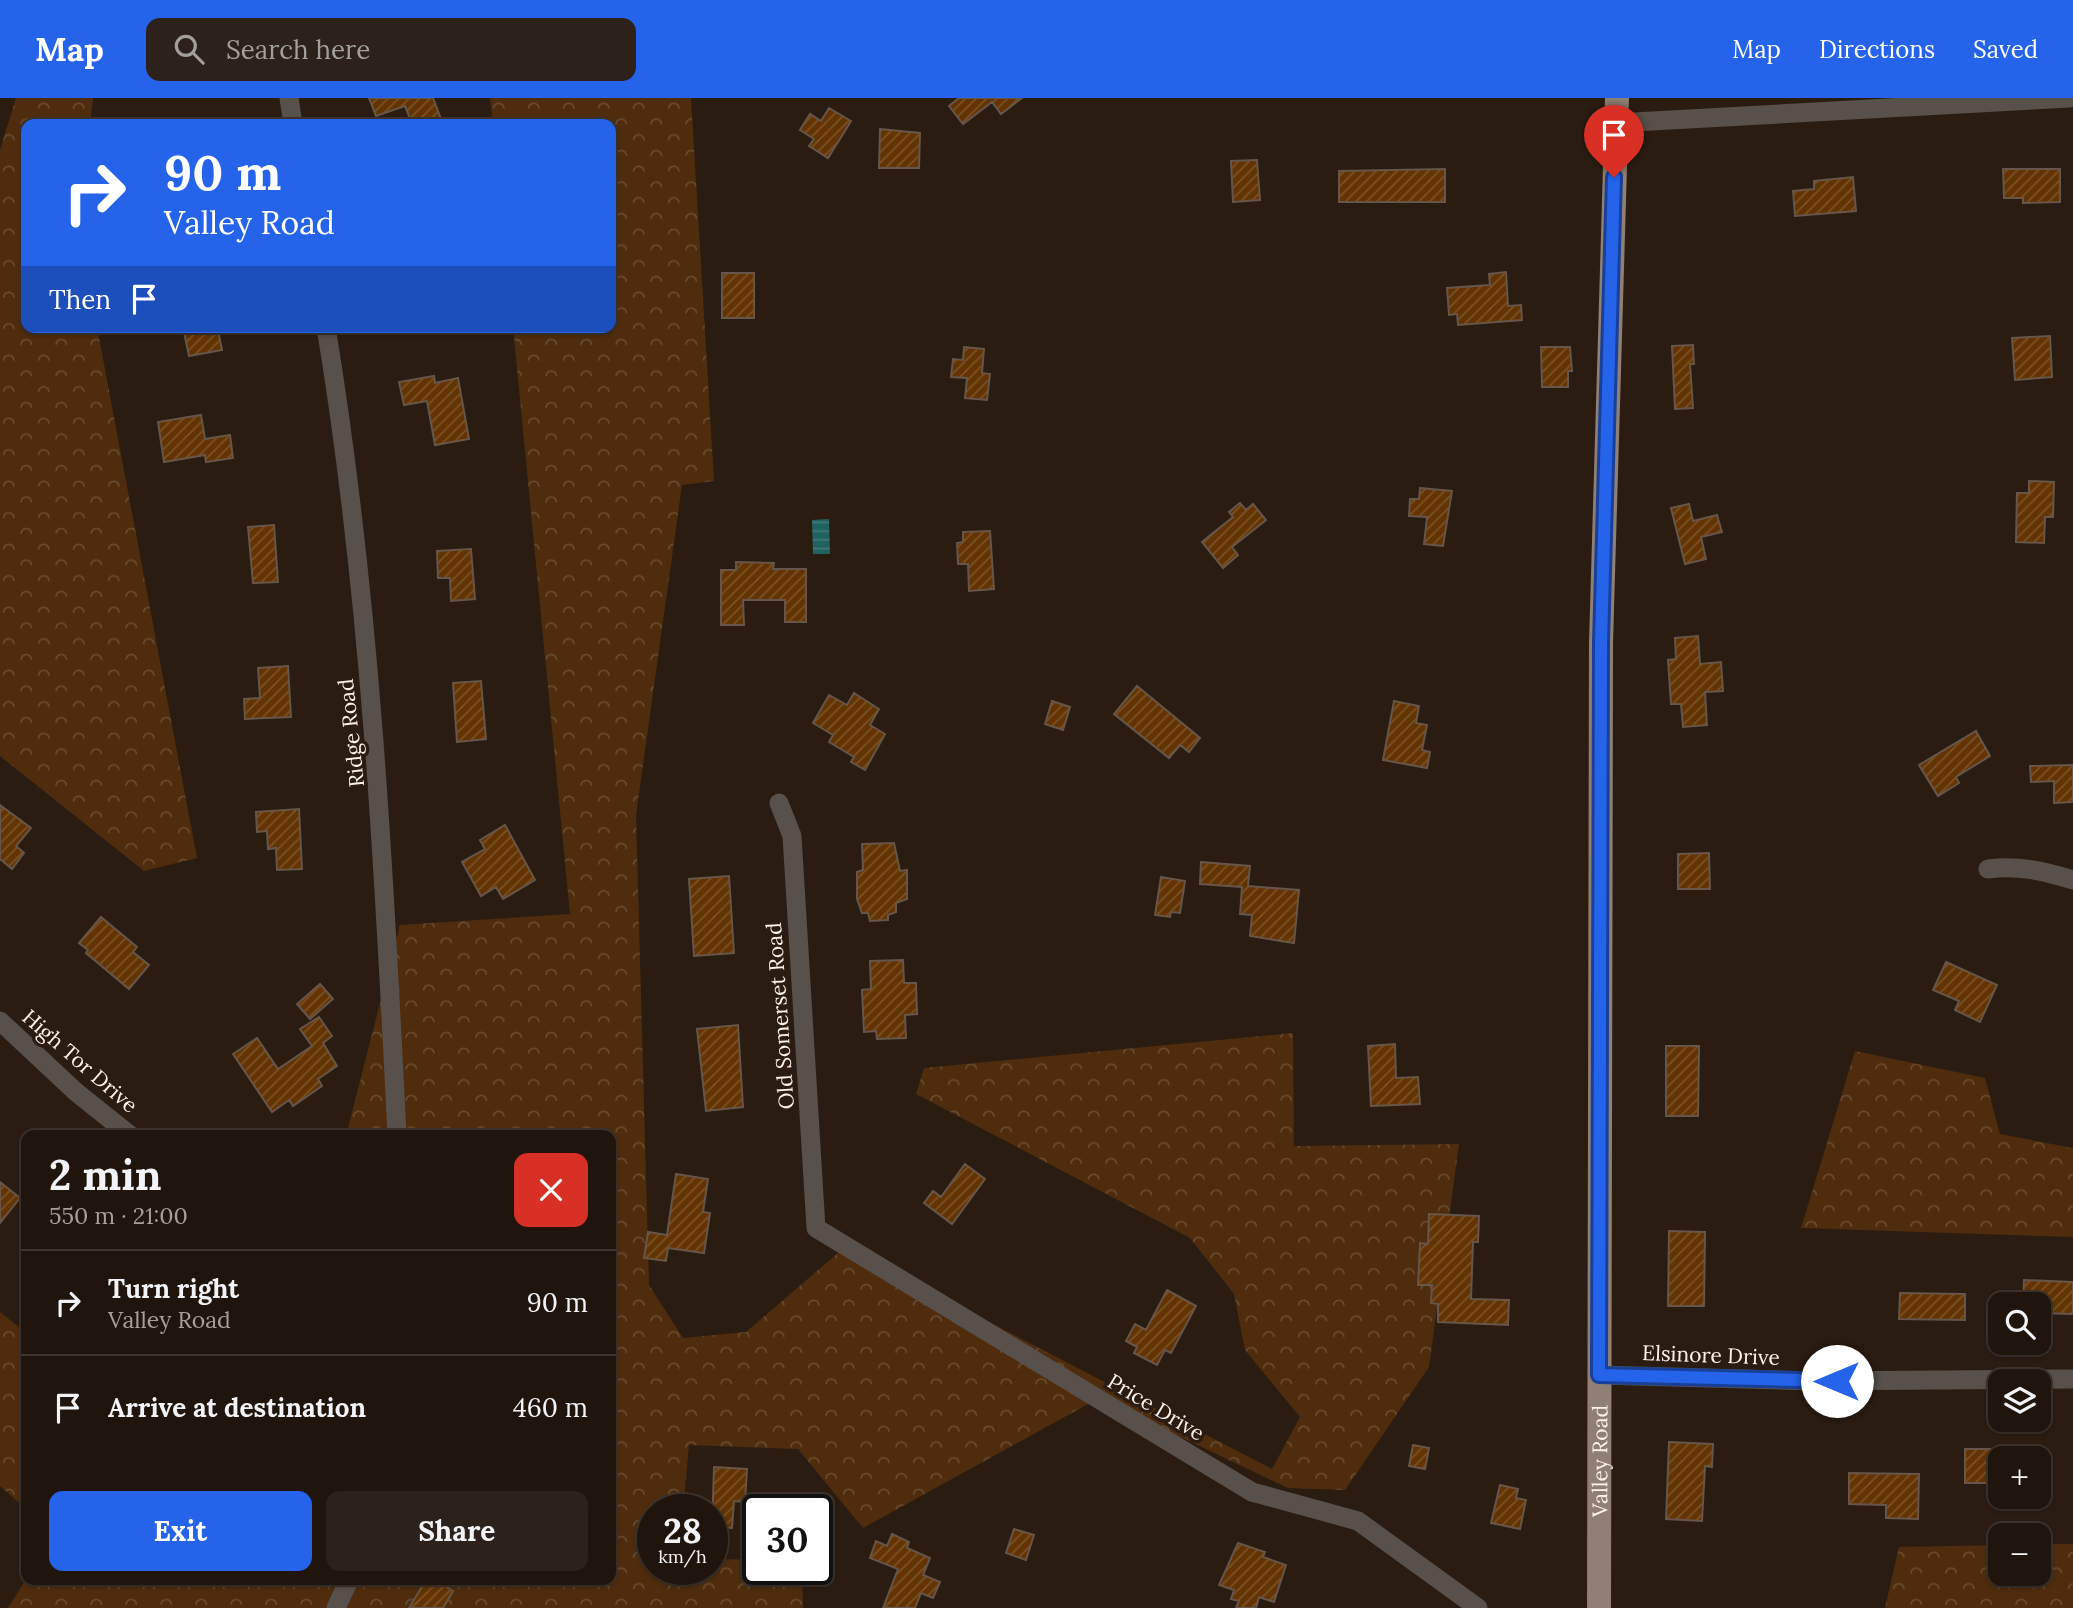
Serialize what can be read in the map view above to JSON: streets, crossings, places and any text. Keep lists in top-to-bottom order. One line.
{"streets":{"main road":["Valley Road"],"street":["Ridge Road","Old Somerset Road","High Tor Drive","Elsinore Drive","Price Drive"]},"crossings":[["Old Somerset Road","Price Drive"],["Elsinore Drive","Valley Road"]],"page":{"header":"Map","search":"Search here","nav":["Map","Directions","Saved"],"turn":["90 m","Valley Road"],"then":"Then","heading":["2 min","550 m · 21:00"],"list":[{"name":"Turn right","note":"Valley Road","value":"90 m"},{"name":"Arrive at destination","value":"460 m"}],"map_buttons":["+","−"],"buttons":["Exit","Share"],"speed":"28 km/h","limit":"30"}}
